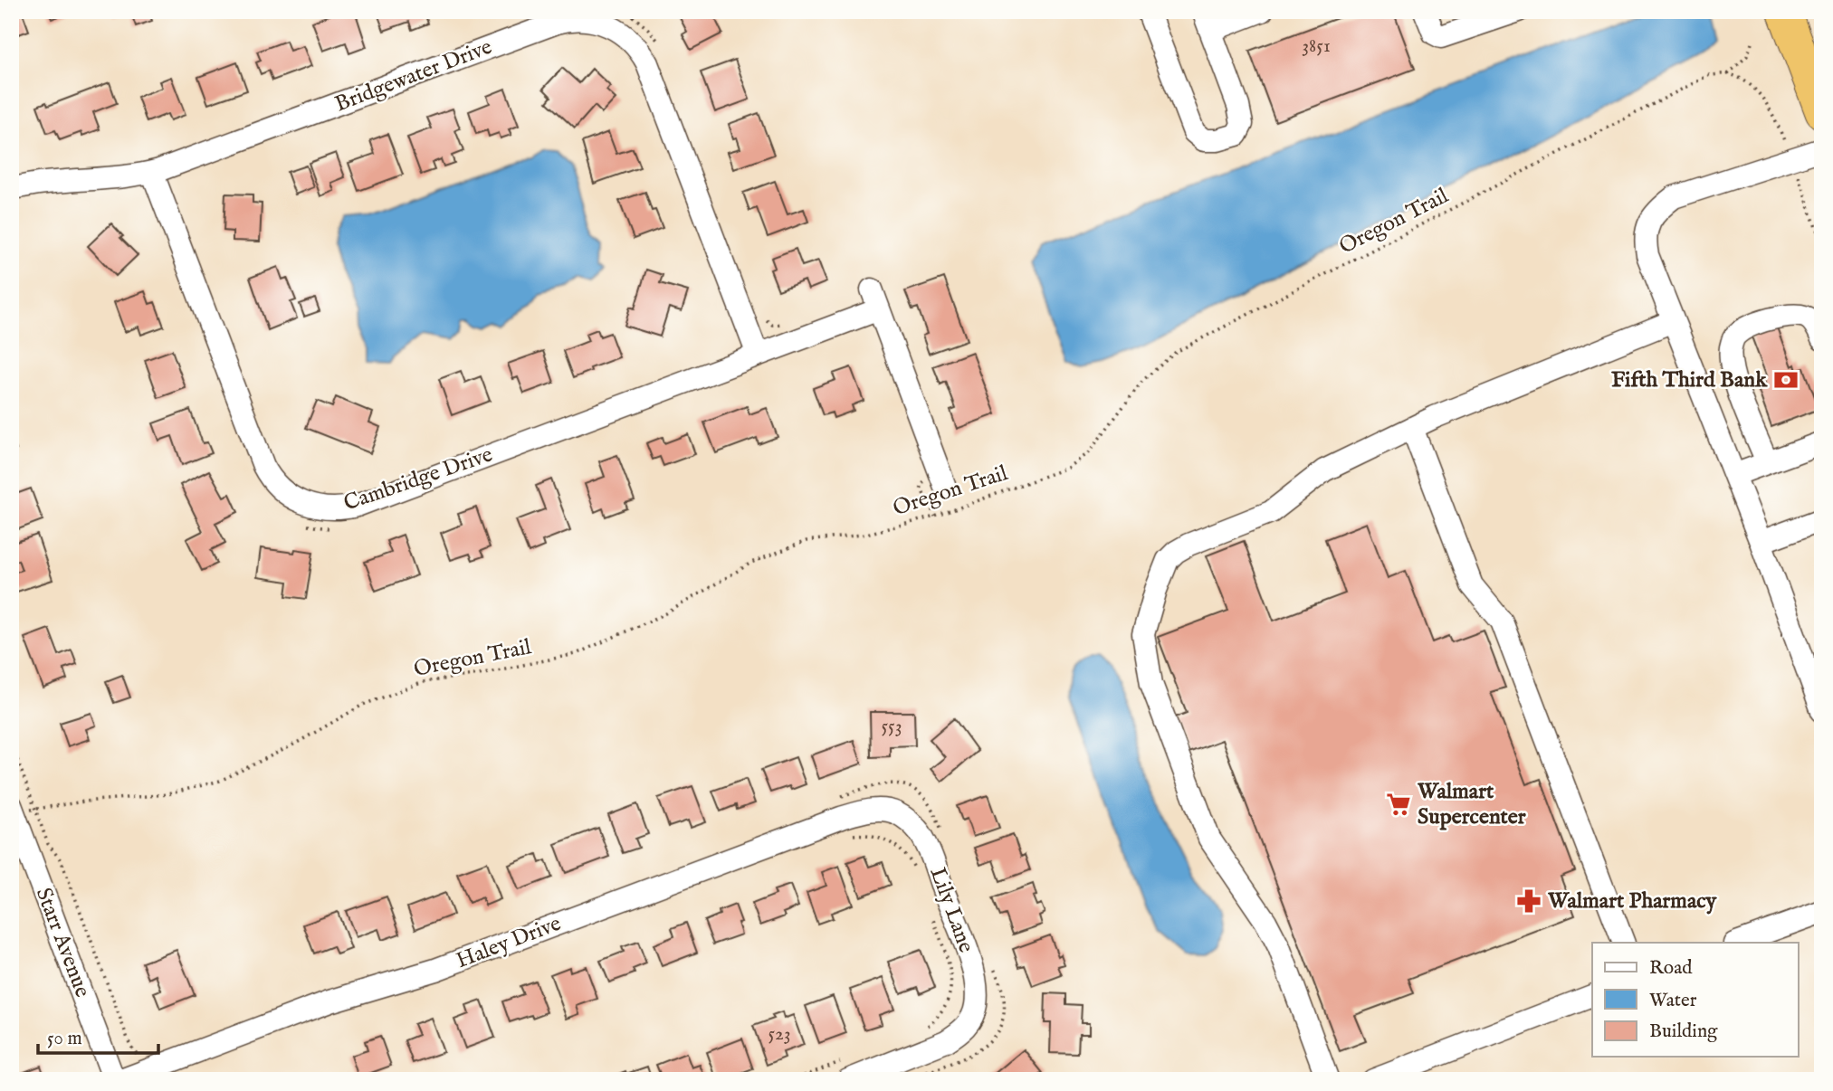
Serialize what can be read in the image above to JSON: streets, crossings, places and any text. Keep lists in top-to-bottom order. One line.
{"streets":{"street":["Bridgewater Drive","Cambridge Drive","Lily Lane","Starr Avenue","Haley Drive"],"path":["Oregon Trail"]},"crossings":[["Bridgewater Drive","Cambridge Drive"],["Lily Lane","Haley Drive"]],"places":{"bank":["Fifth Third Bank"],"supermarket":["Walmart Supercenter"],"pharmacy":["Walmart Pharmacy"]},"house_numbers":["3851","553","523"],"legend":["Road","Water","Building"],"scale_bar":"50 m"}
